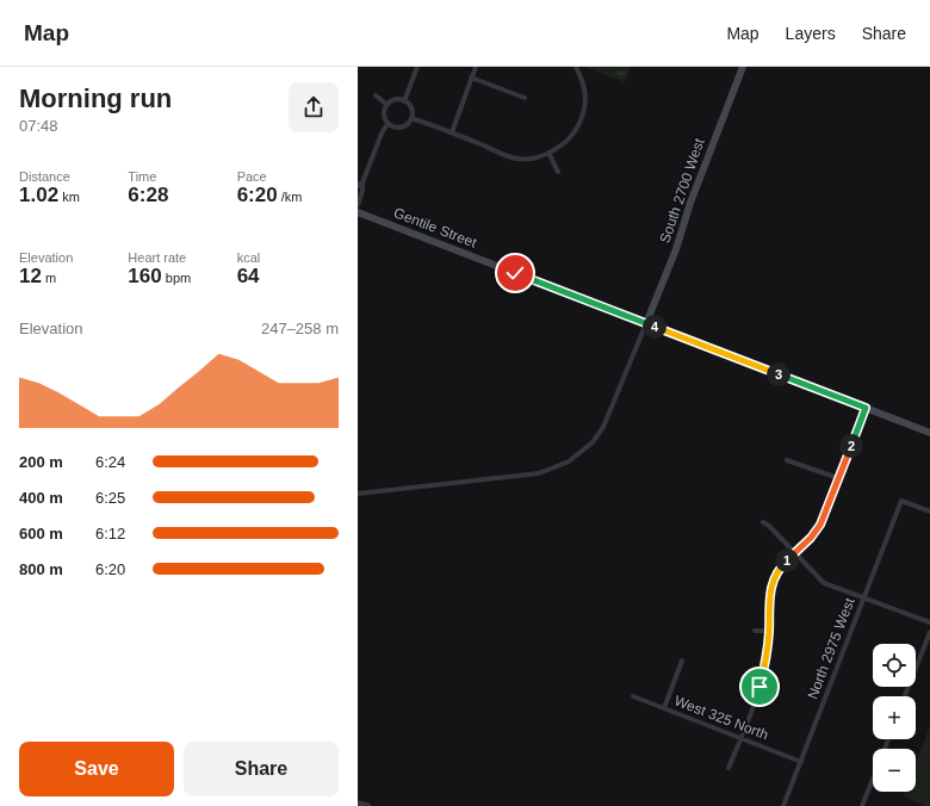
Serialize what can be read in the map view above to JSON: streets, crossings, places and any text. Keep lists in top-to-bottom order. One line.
{"streets":{"main road":["South 2700 West","Gentile Street"],"street":["North 2975 West","West 325 North"]},"crossings":[["South 2700 West","Gentile Street"],["North 2975 West","West 325 North"]],"page":{"header":"Map","nav":["Map","Layers","Share"],"heading":["Morning run","07:48"],"stats":[["Distance","1.02 km"],["Time","6:28"],["Pace","6:20 /km"],["Elevation","12 m"],["Heart rate","160 bpm"],["kcal","64"]],"chart":["Elevation","247–258 m"],"pins":["4","3","2","1"],"list":[{"name":"200 m","note":"6:24"},{"name":"400 m","note":"6:25"},{"name":"600 m","note":"6:12"},{"name":"800 m","note":"6:20"}],"map_buttons":["+","−"],"buttons":["Save","Share"]}}
